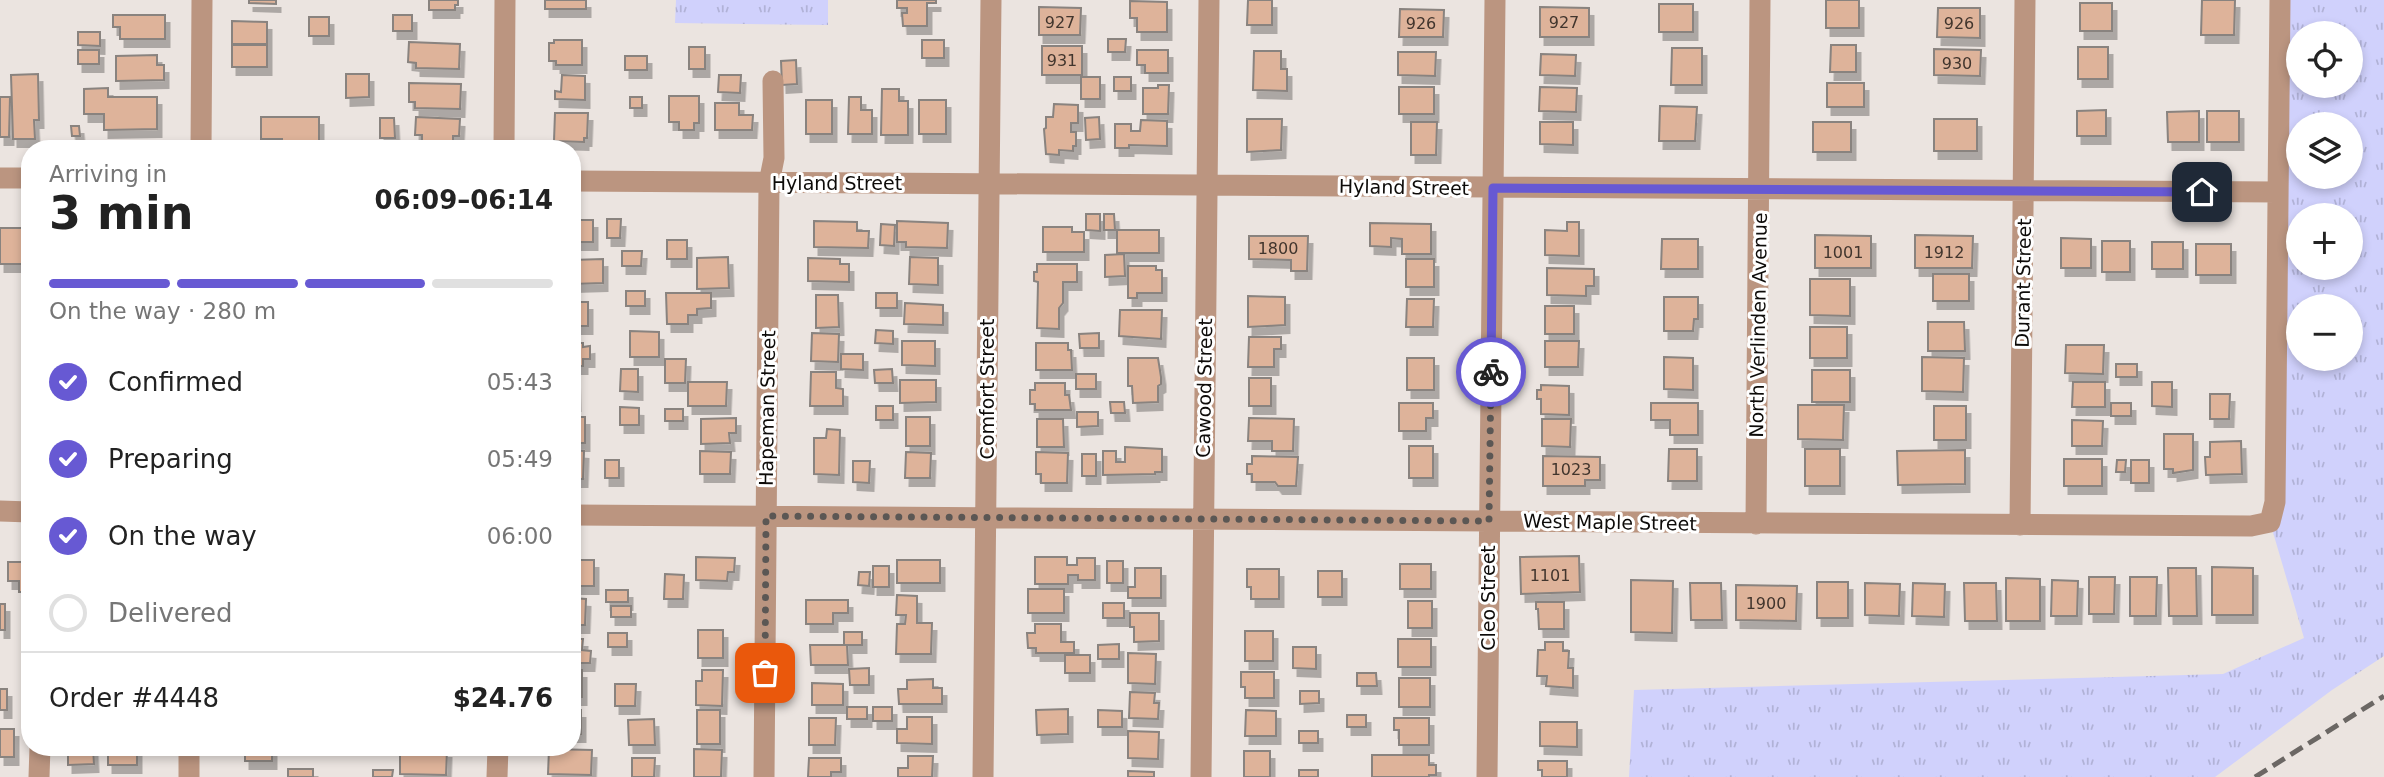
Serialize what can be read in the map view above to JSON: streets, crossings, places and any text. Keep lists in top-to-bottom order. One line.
{"streets":{"street":["Hyland Street","Durant Street","North Verlinden Avenue","Cawood Street","Comfort Street","Hapeman Street","West Maple Street","Cleo Street"]},"crossings":[["Hyland Street","Durant Street"],["Hyland Street","North Verlinden Avenue"],["Hyland Street","Cawood Street"],["Hyland Street","Comfort Street"],["Hyland Street","Hapeman Street"],["Hyland Street","West Maple Street"],["Hyland Street","Cleo Street"],["Durant Street","West Maple Street"],["North Verlinden Avenue","West Maple Street"],["Cawood Street","West Maple Street"],["Comfort Street","West Maple Street"],["Hapeman Street","West Maple Street"],["West Maple Street","Cleo Street"]],"house_numbers":["927","927","926","926","931","930","1800","1001","1912","1023","1101","1900"],"page":{"map_buttons":["+","−"],"heading":["3 min","Arriving in","06:09–06:14"],"panel":["Order #4448","$24.76"],"bar":"On the way · 280 m","list":[["Confirmed","05:43"],["Preparing","05:49"],["On the way","06:00"],"Delivered"]}}
